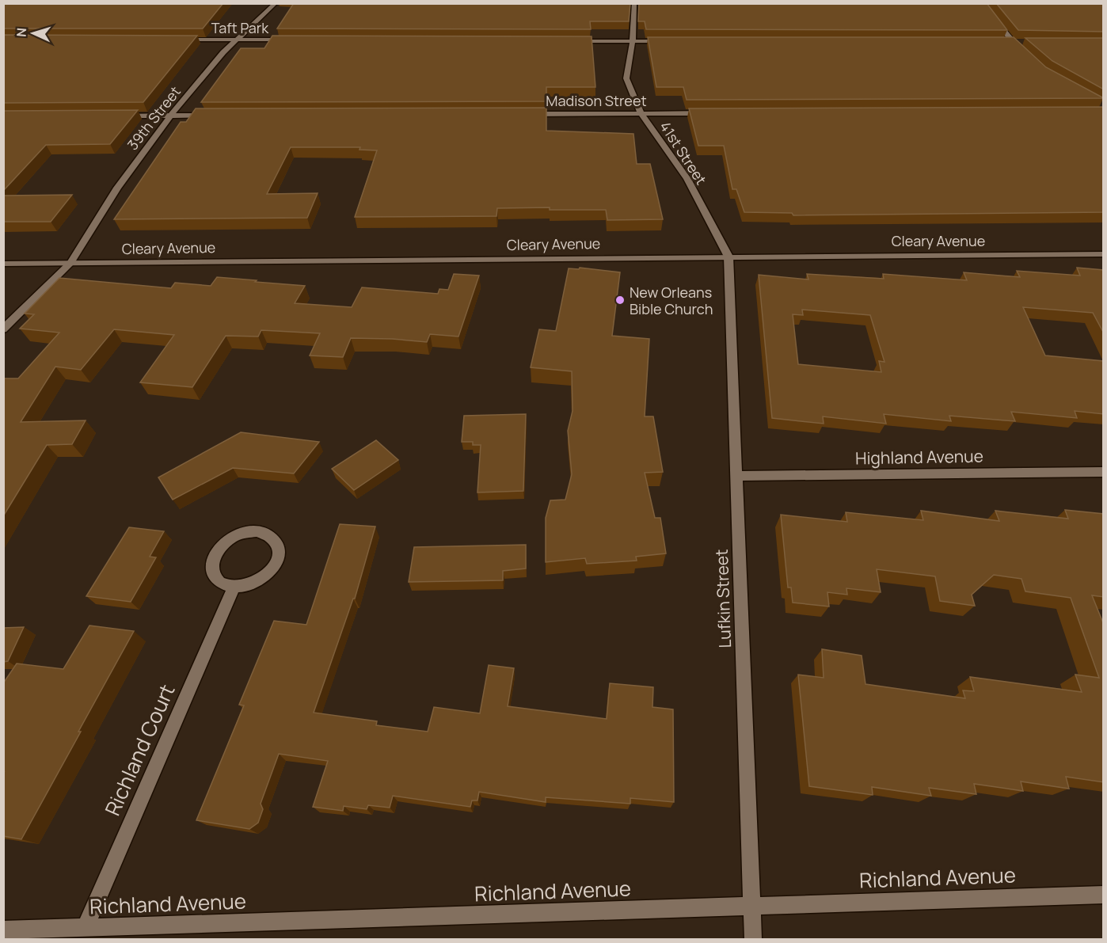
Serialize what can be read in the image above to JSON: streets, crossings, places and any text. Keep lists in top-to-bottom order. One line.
{"streets":{"street":["Taft Park","Madison Street","39th Street","41st Street","Cleary Avenue","Highland Avenue","Lufkin Street","Richland Court","Richland Avenue"]},"crossings":[["Taft Park","39th Street"],["Madison Street","41st Street"],["39th Street","Cleary Avenue"],["41st Street","Cleary Avenue"],["41st Street","Lufkin Street"],["Cleary Avenue","Lufkin Street"],["Highland Avenue","Lufkin Street"],["Lufkin Street","Richland Avenue"],["Richland Court","Richland Avenue"]],"places":["New Orleans Bible Church"],"north":"left"}
